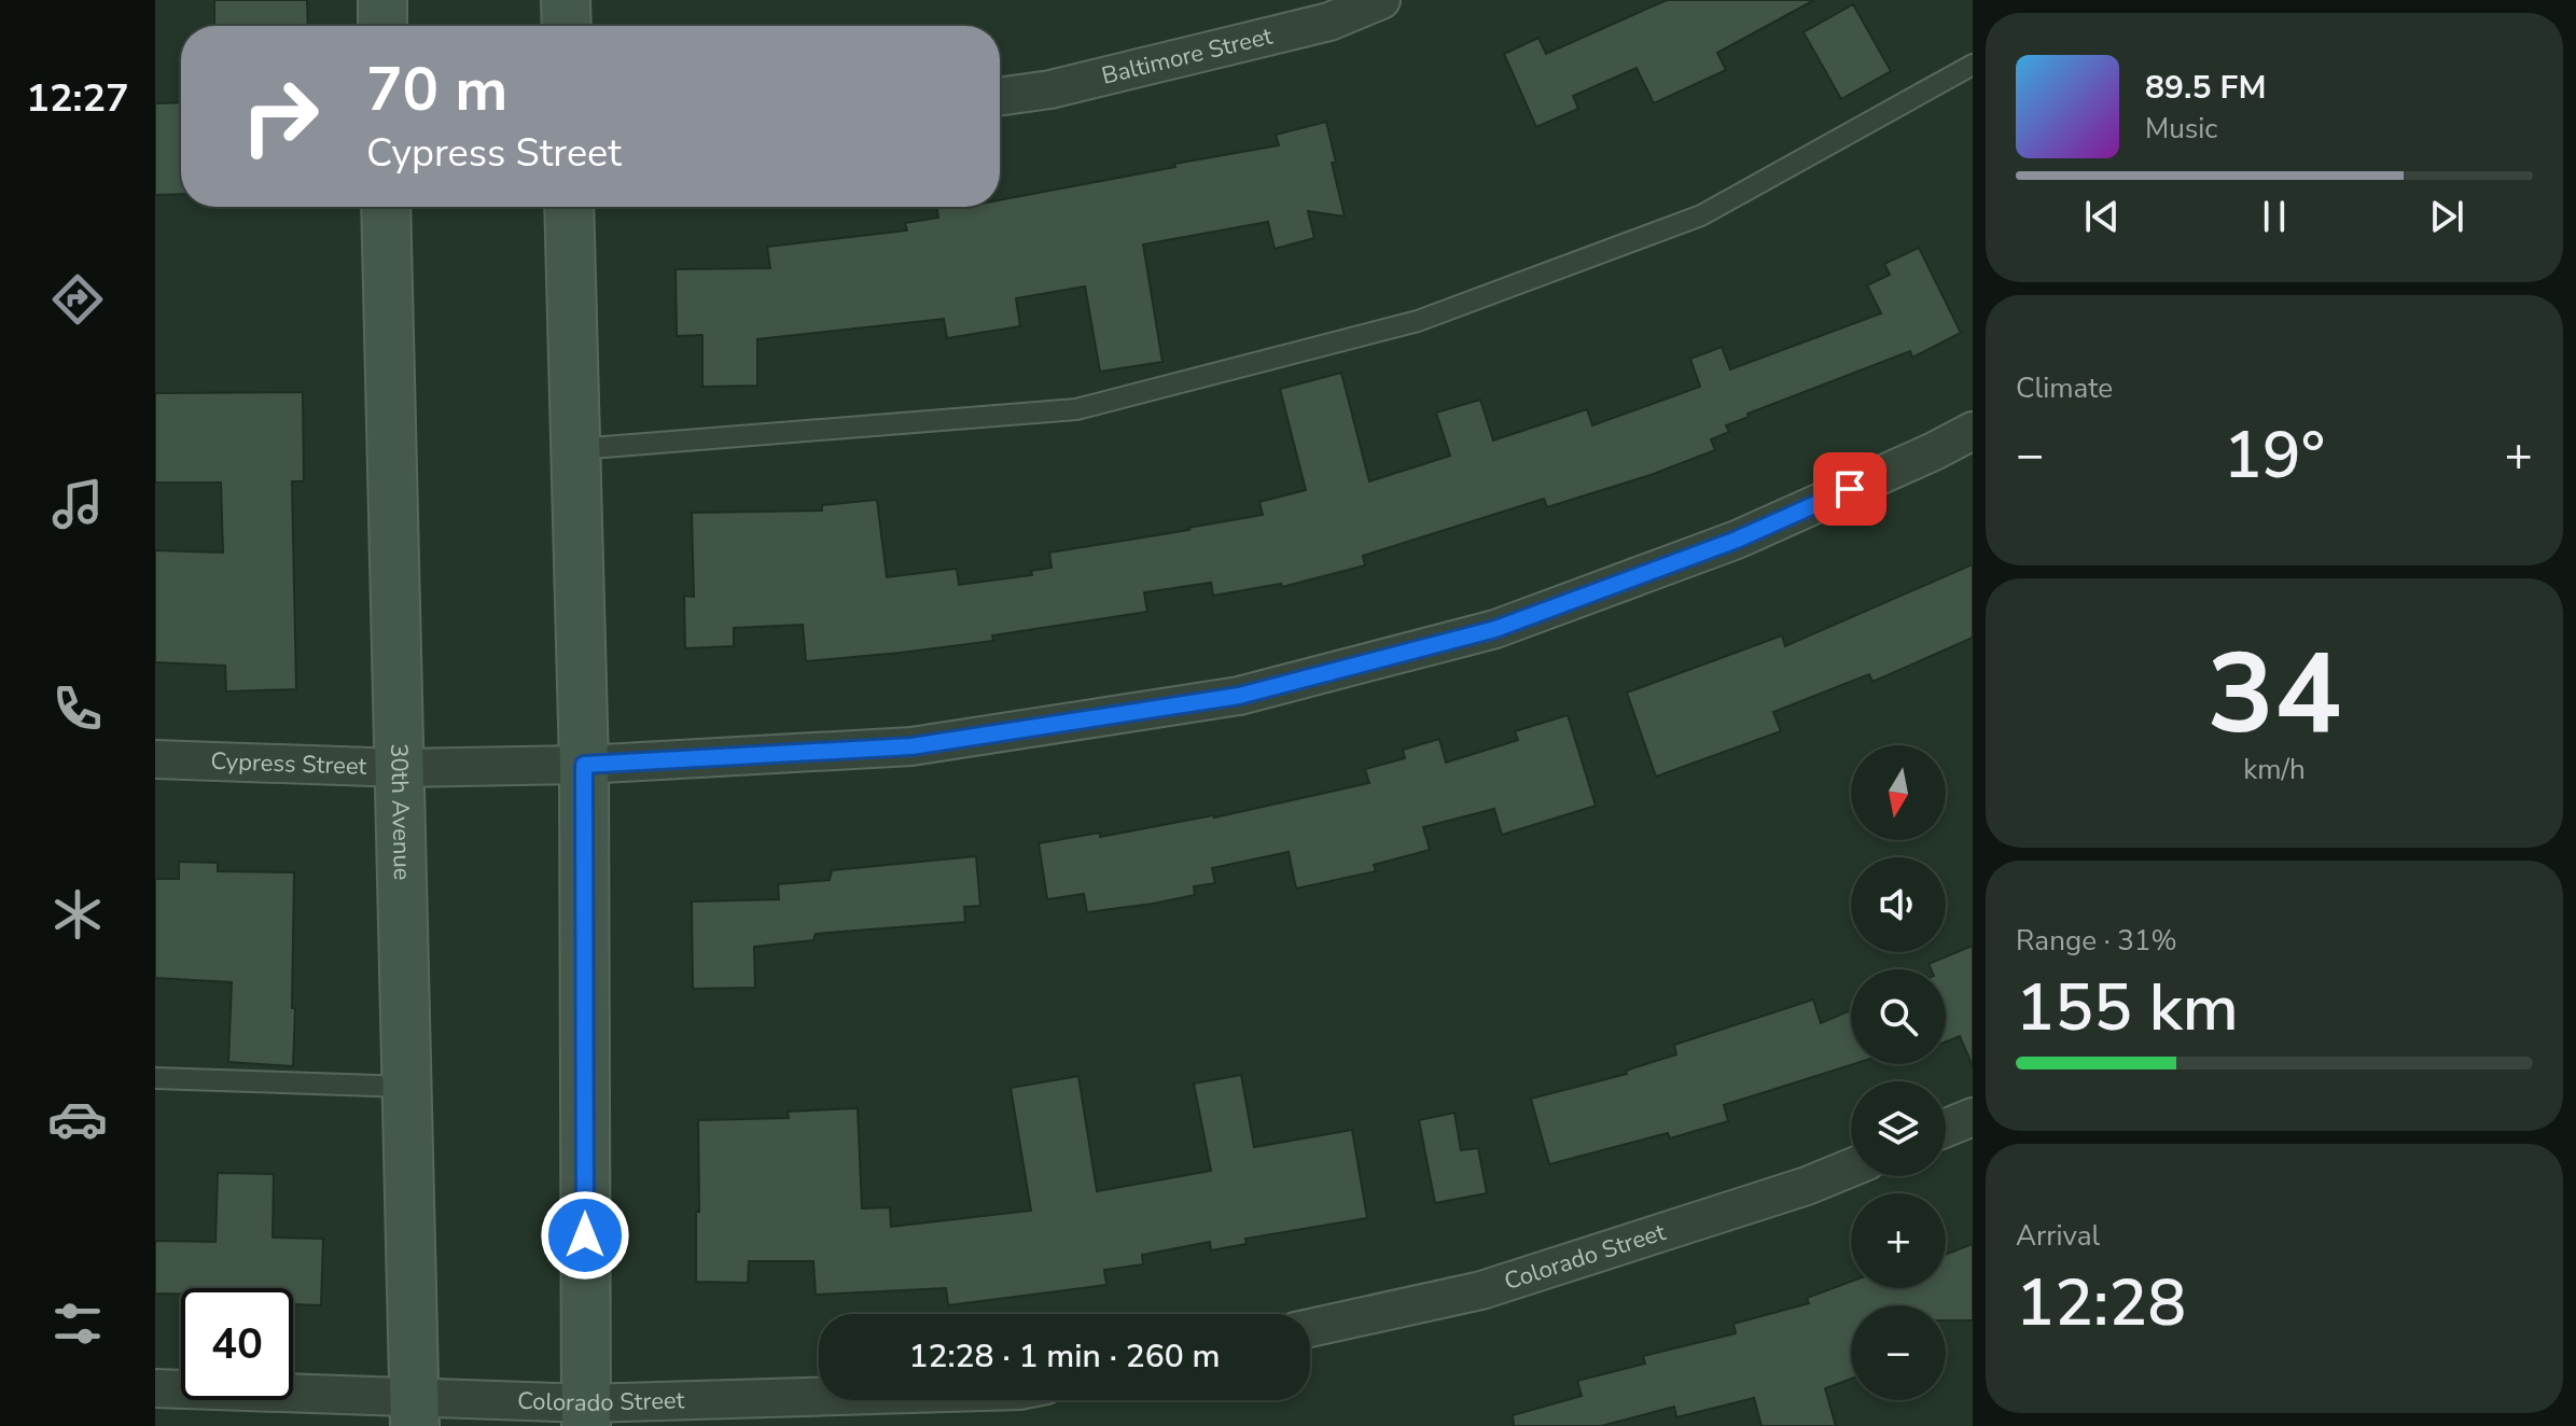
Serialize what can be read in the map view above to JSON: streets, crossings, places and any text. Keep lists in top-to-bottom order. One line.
{"streets":{"street":["Baltimore Street","Cypress Street","30th Avenue","Colorado Street"]},"crossings":[["Cypress Street","30th Avenue"],["30th Avenue","Colorado Street"]],"north":"bottom","page":{"tabs":"12:27","turn":["70 m","Cypress Street"],"song":["89.5 FM","Music"],"tile":["Climate",["34","km/h"],["Range · 31%","155 km"],["Arrival","12:28"]],"heat":["−","19°","+"],"map_buttons":["+","−"],"limit":"40","trip":"12:28 · 1 min · 260 m"}}
